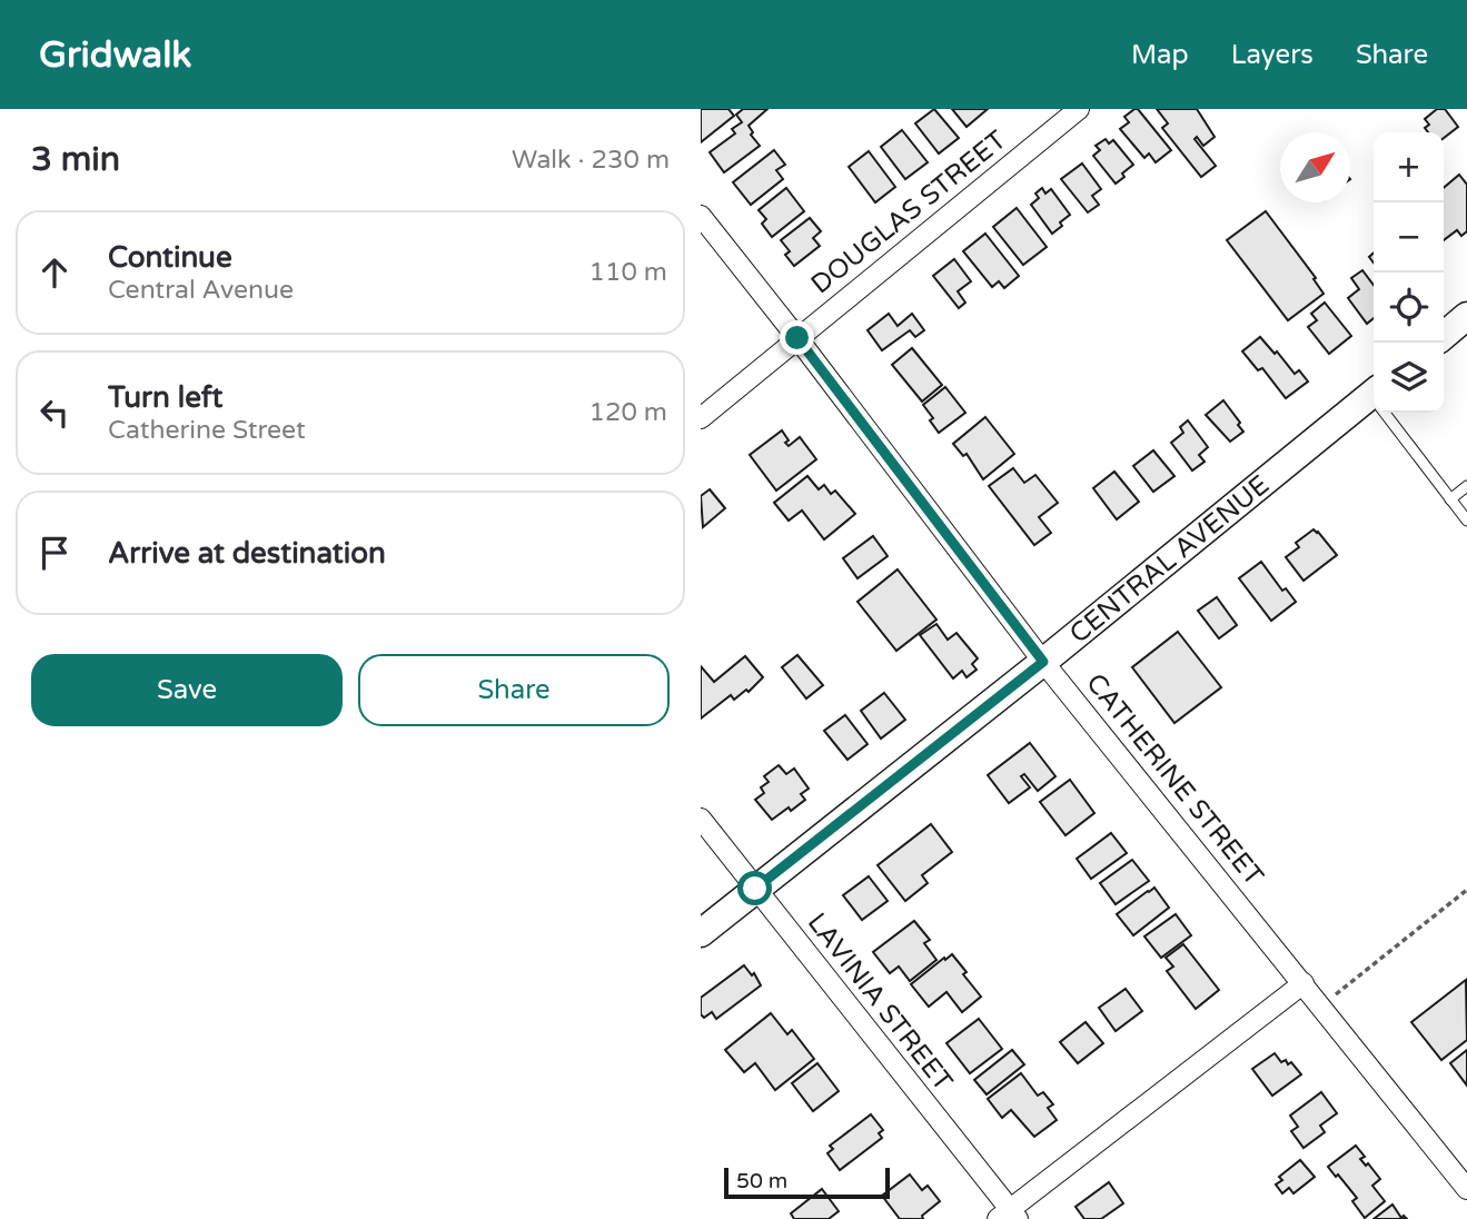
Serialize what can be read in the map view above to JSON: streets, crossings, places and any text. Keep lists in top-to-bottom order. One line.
{"streets":{"main road":["CENTRAL AVENUE"],"street":["DOUGLAS STREET","CATHERINE STREET","LAVINIA STREET"]},"crossings":[["DOUGLAS STREET","CATHERINE STREET"],["CENTRAL AVENUE","CATHERINE STREET"],["CENTRAL AVENUE","LAVINIA STREET"]],"scale_bar":"50 m","north":"top right","page":{"header":"Gridwalk","nav":["Map","Layers","Share"],"heading":["3 min","Walk · 230 m"],"map_buttons":["+","−"],"list":[["Continue","Central Avenue","110 m"],["Turn left","Catherine Street","120 m"],"Arrive at destination"],"buttons":["Save","Share"],"scale":"50 m"}}
